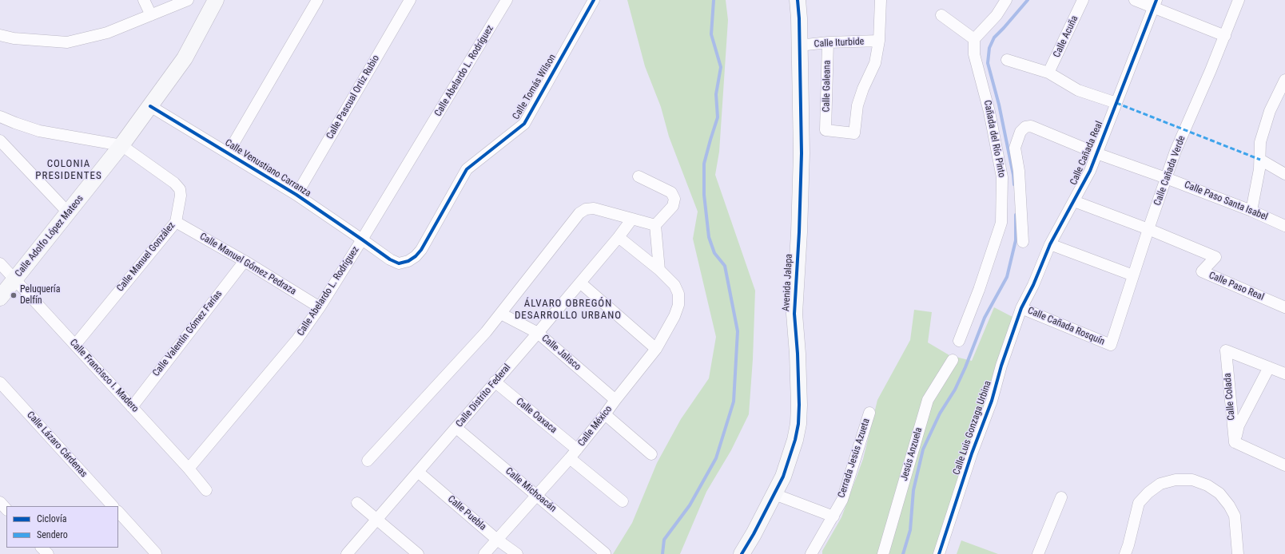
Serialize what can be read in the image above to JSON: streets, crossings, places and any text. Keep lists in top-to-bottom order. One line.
{"streets":{"street":["Calle Acuña","Calle Iturbide","Calle Abelardo L. Rodríguez","Calle Galeana","Calle Tomás Wilson","Calle Pascual Ortiz Rubio","Cañada del Río Pinto","Calle Cañada Real","Calle Venustiano Carranza","Calle Cañada Verde","Calle Paso Santa Isabel","Calle Adolfo López Mateos","Calle Manuel González","Calle Manuel Gómez Pedraza","Avenida Jalapa","Calle Paso Real","Calle Cañada Rosquín","Calle Valentín Gómez Farías","Calle Jalisco","Calle Francisco I. Madero","Calle Distrito Federal","Calle Colada","Calle Oaxaca","Calle México","Calle Luis Gonzaga Urbina","Calle Lázaro Cárdenas","Jesús Anzuela","Cerrada Jesús Azueta","Calle Michoacán","Calle Puebla"]},"crossings":[["Calle Iturbide","Calle Galeana"],["Calle Iturbide","Avenida Jalapa"],["Calle Abelardo L. Rodríguez","Calle Venustiano Carranza"],["Calle Abelardo L. Rodríguez","Calle Manuel Gómez Pedraza"],["Calle Abelardo L. Rodríguez","Calle Francisco I. Madero"],["Calle Tomás Wilson","Calle Venustiano Carranza"],["Calle Pascual Ortiz Rubio","Calle Venustiano Carranza"],["Calle Cañada Real","Calle Paso Santa Isabel"],["Calle Cañada Real","Calle Cañada Rosquín"],["Calle Cañada Real","Calle Luis Gonzaga Urbina"],["Calle Venustiano Carranza","Calle Adolfo López Mateos"],["Calle Cañada Verde","Calle Paso Santa Isabel"],["Calle Cañada Verde","Calle Paso Real"],["Calle Cañada Verde","Calle Cañada Rosquín"],["Calle Adolfo López Mateos","Calle Manuel González"],["Calle Adolfo López Mateos","Calle Francisco I. Madero"],["Calle Manuel González","Calle Manuel Gómez Pedraza"],["Calle Manuel González","Calle Francisco I. Madero"],["Calle Manuel Gómez Pedraza","Calle Valentín Gómez Farías"],["Calle Cañada Rosquín","Calle Luis Gonzaga Urbina"],["Calle Valentín Gómez Farías","Calle Francisco I. Madero"],["Calle Jalisco","Calle Distrito Federal"],["Calle Jalisco","Calle México"],["Calle Distrito Federal","Calle Oaxaca"],["Calle Distrito Federal","Calle Michoacán"],["Calle Distrito Federal","Calle Puebla"],["Calle Oaxaca","Calle México"],["Calle México","Calle Michoacán"],["Calle México","Calle Puebla"]],"districts":["COLONIA PRESIDENTES","ÁLVARO OBREGÓN DESARROLLO URBANO"],"places":["Peluquería Delfín"],"legend":["Ciclovía","Sendero"]}
